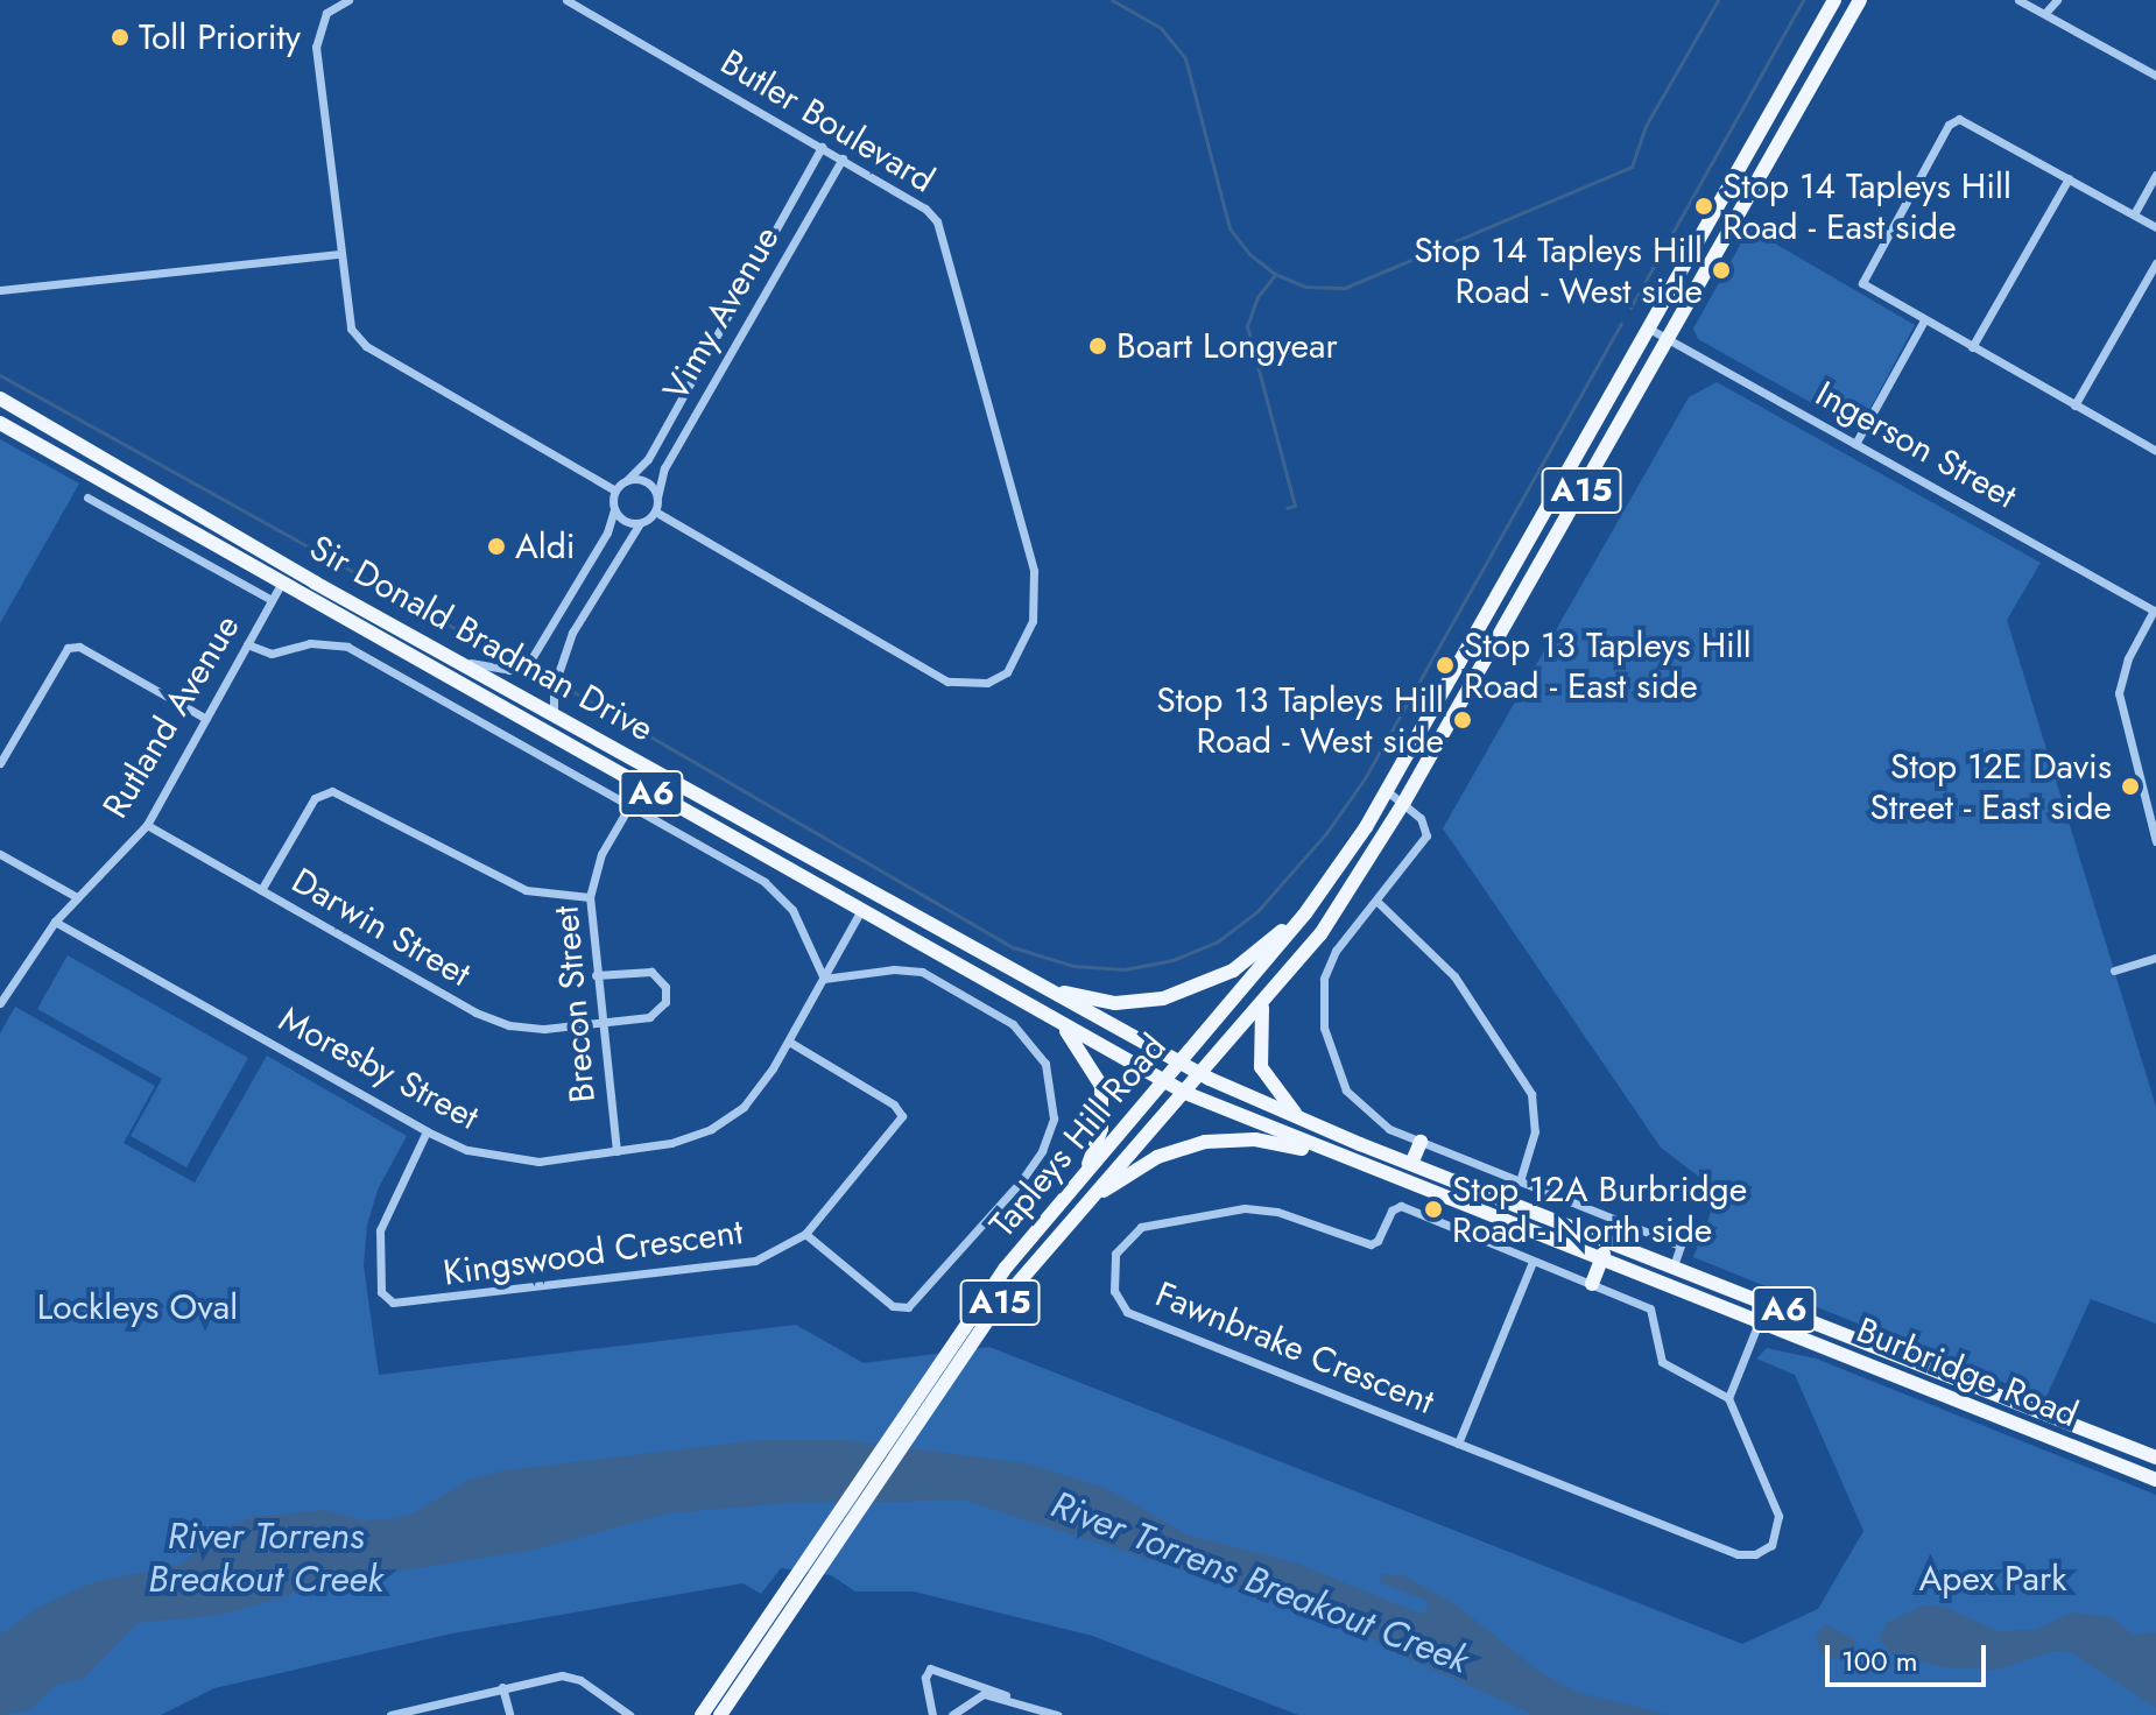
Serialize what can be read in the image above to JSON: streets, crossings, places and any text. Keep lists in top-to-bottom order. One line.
{"streets":{"main road":["A15","Sir Donald Bradman Drive","A6","Tapleys Hill Road","Burbridge Road"],"street":["Butler Boulevard","Vimy Avenue","Ingerson Street","Rutland Avenue","Darwin Street","Brecon Street","Moresby Street","Kingswood Crescent","Fawnbrake Crescent"]},"crossings":[["Butler Boulevard","Vimy Avenue"],["Ingerson Street","Tapleys Hill Road"],["Sir Donald Bradman Drive","Rutland Avenue"],["Sir Donald Bradman Drive","A6"],["Sir Donald Bradman Drive","Brecon Street"],["Sir Donald Bradman Drive","Moresby Street"],["Sir Donald Bradman Drive","Tapleys Hill Road"],["Rutland Avenue","Darwin Street"],["Rutland Avenue","Moresby Street"],["A6","Tapleys Hill Road"],["A6","Burbridge Road"],["Darwin Street","Brecon Street"],["Brecon Street","Moresby Street"],["Moresby Street","Kingswood Crescent"],["Tapleys Hill Road","Burbridge Road"]],"water":["River Torrens Breakout Creek"],"parks":["Lockleys Oval","Apex Park"],"places":["Toll Priority","Stop 14 Tapleys Hill Road - East side","Stop 14 Tapleys Hill Road - West side","Boart Longyear","Aldi","Stop 13 Tapleys Hill Road - East side","Stop 13 Tapleys Hill Road - West side","Stop 12E Davis Street - East side","Stop 12A Burbridge Road - North side"],"scale_bar":"100 m"}
